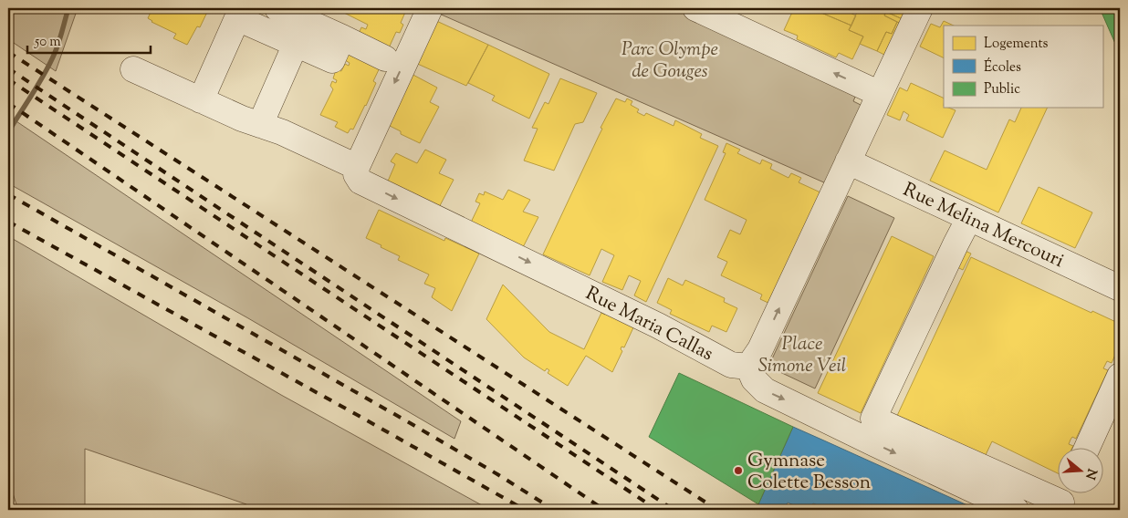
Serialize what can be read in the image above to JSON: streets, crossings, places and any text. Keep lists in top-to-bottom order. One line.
{"streets":{"street":["Rue Melina Mercouri","Rue Maria Callas"]},"one_way":["Rue Maria Callas"],"parks":["Parc Olympe de Gouges","Place Simone Veil"],"places":["Gymnase Colette Besson"],"legend":["Logements","Écoles","Public"],"scale_bar":"50 m","north":"right"}
